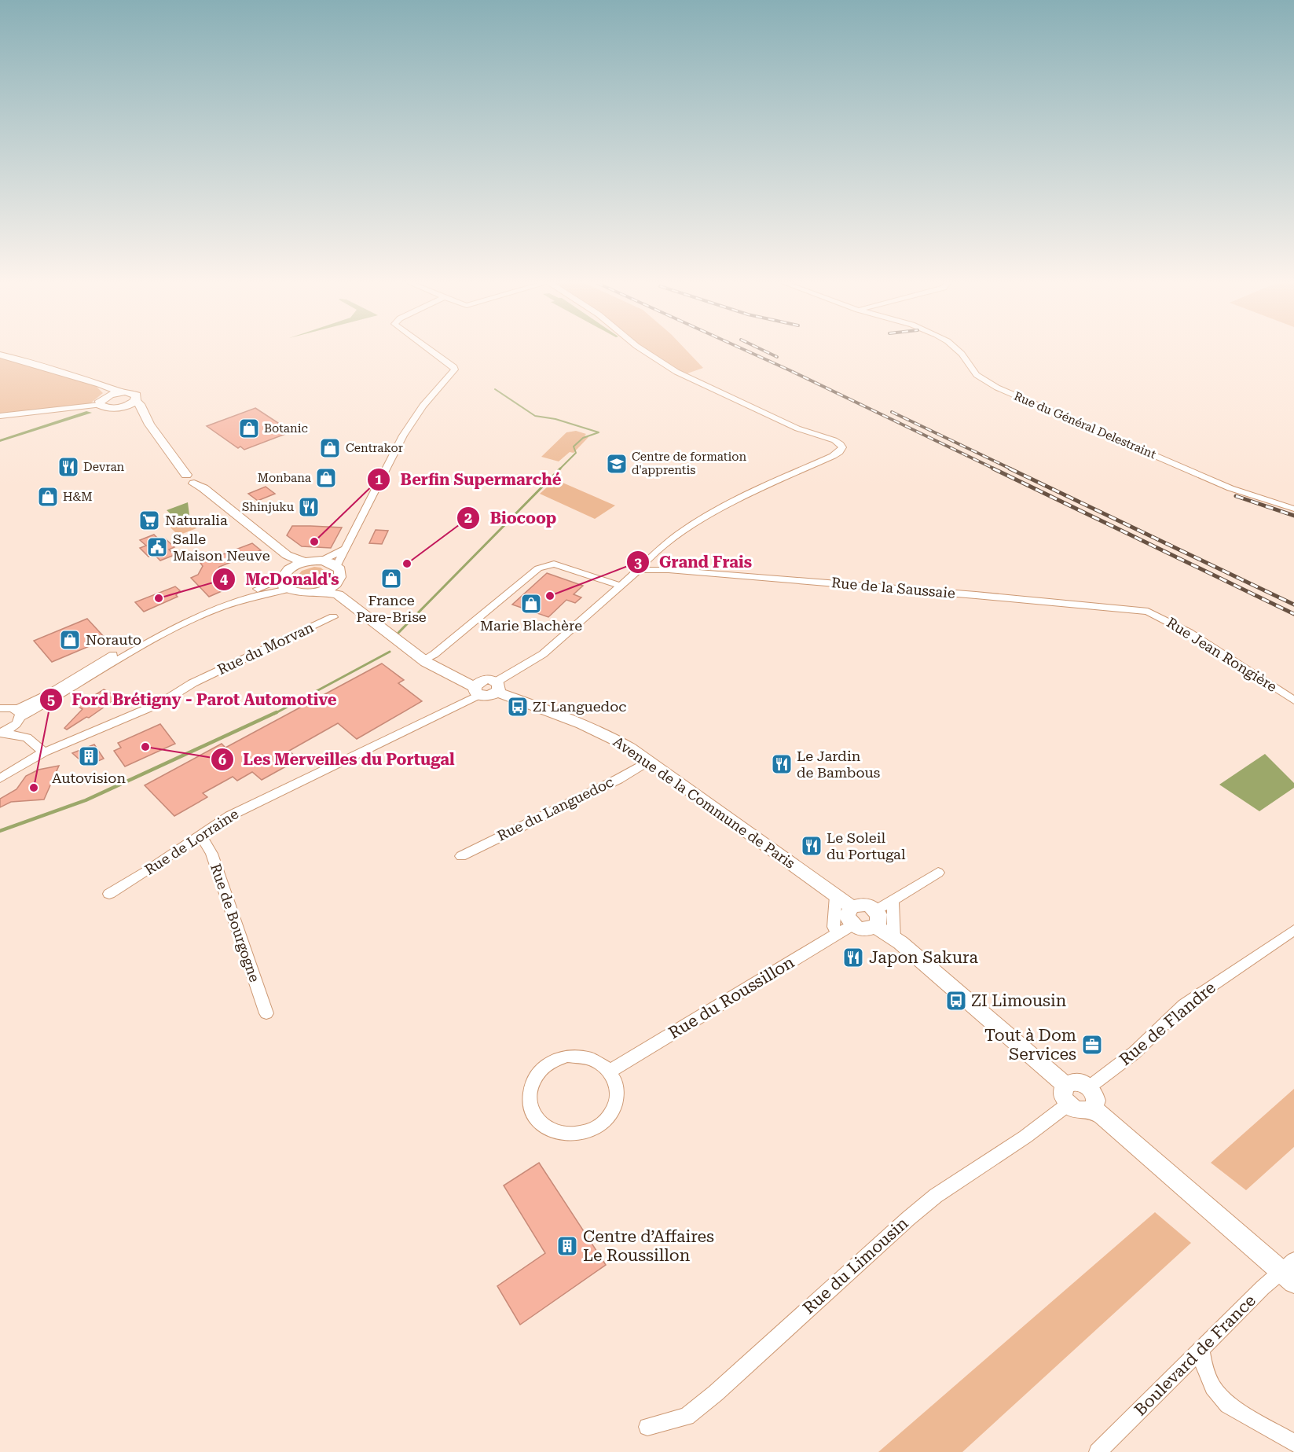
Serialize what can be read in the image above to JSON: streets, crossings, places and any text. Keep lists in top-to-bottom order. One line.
{"streets":{"street":["Rue du Général Delestraint","Rue de la Saussaie","Rue du Morvan","Rue Jean Rongière","Avenue de la Commune de Paris","Rue du Languedoc","Rue de Lorraine","Rue de Bourgogne","Rue du Roussillon","Rue de Flandre","Rue du Limousin","Boulevard de France"]},"crossings":[["Rue de la Saussaie","Rue Jean Rongière"],["Rue de la Saussaie","Rue de Lorraine"],["Avenue de la Commune de Paris","Rue du Languedoc"],["Avenue de la Commune de Paris","Rue de Lorraine"],["Avenue de la Commune de Paris","Rue du Roussillon"],["Rue de Lorraine","Rue de Bourgogne"],["Rue de Flandre","Rue du Limousin"]],"places":{"shop":["Botanic","Centrakor","Monbana","H&M","France Pare-Brise","Marie Blachère","Norauto"],"school or university":["Centre de formation d'apprentis"],"restaurant":["Devran","Shinjuku","Le Jardin de Bambous","Le Soleil du Portugal","Japon Sakura"],"supermarket":["Naturalia"],"other":["Berfin Supermarché","Biocoop","Grand Frais","McDonald's","Les Merveilles du Portugal","Ford Brétigny - Parot Automotive"],"public building":["Salle Maison Neuve"],"bus stop":["ZI Languedoc","ZI Limousin"],"building":["Autovision","Centre d’Affaires Le Roussillon"],"office":["Tout à Dom Services"]}}
